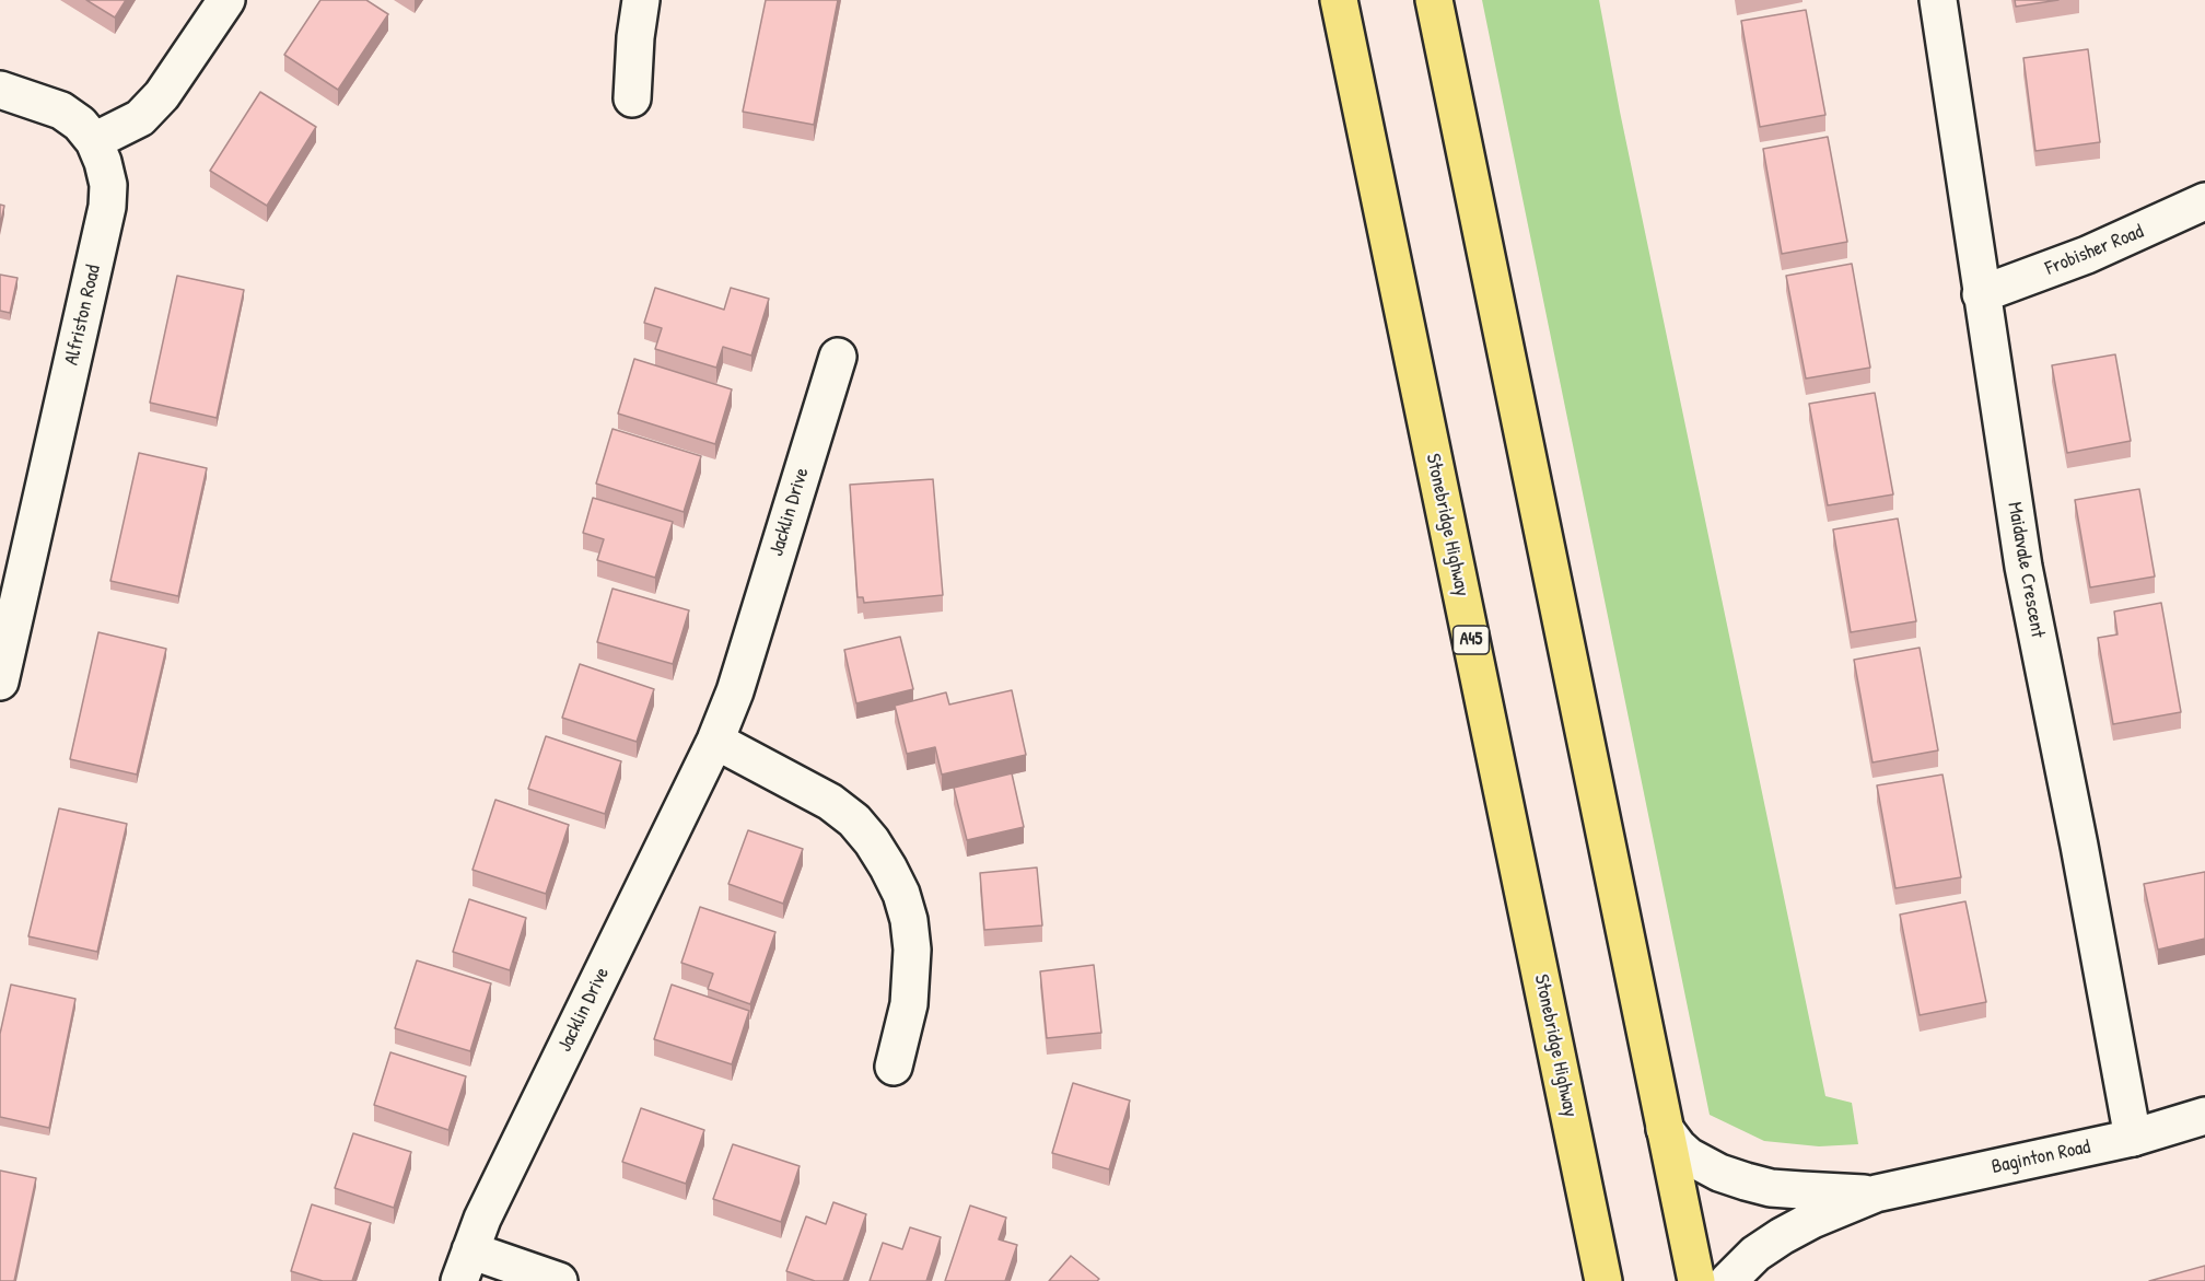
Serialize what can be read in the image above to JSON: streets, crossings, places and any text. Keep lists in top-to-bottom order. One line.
{"streets":{"highway":["Stonebridge Highway","A45"],"street":["Frobisher Road","Alfriston Road","Jacklin Drive","Maidavale Crescent","Baginton Road"]},"crossings":[["Frobisher Road","Maidavale Crescent"],["Maidavale Crescent","Baginton Road"]]}
